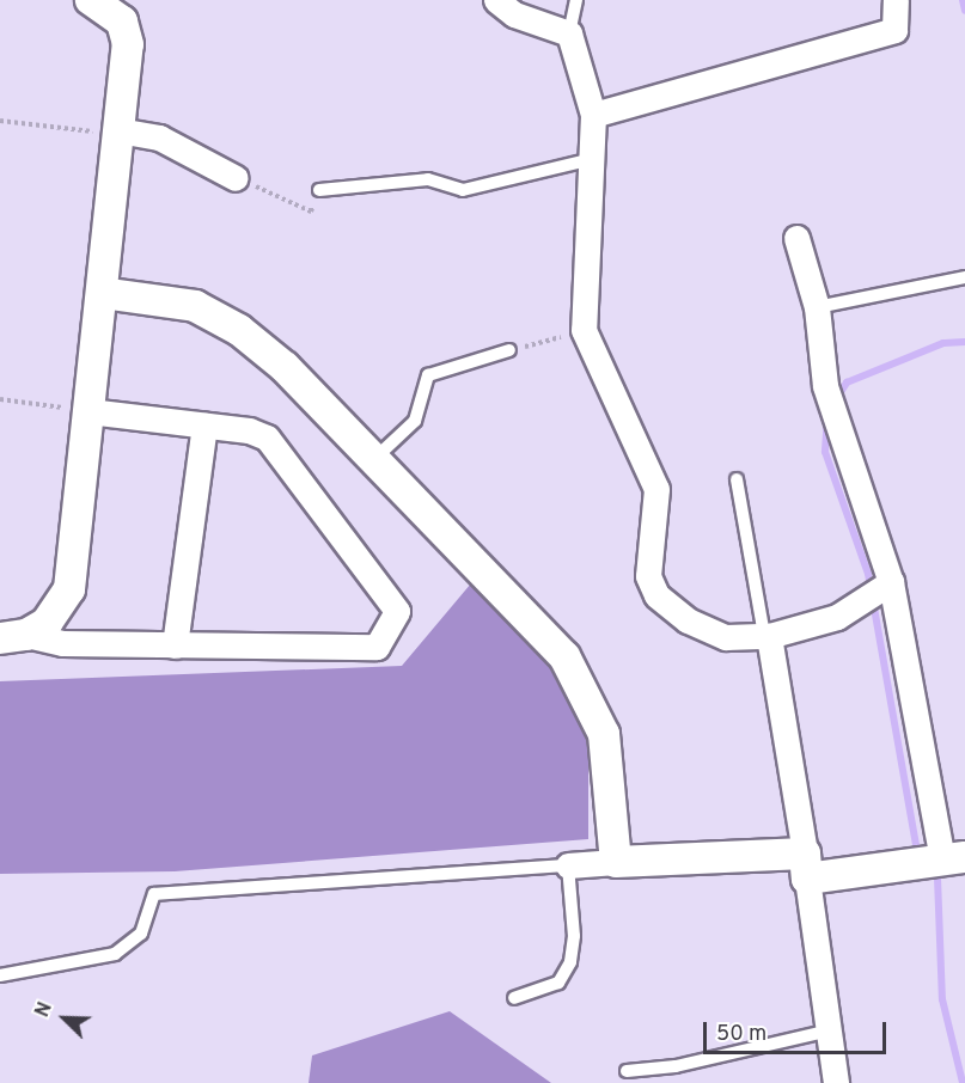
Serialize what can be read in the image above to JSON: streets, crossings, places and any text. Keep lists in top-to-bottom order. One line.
{"scale_bar":"50 m","north":"top left"}
